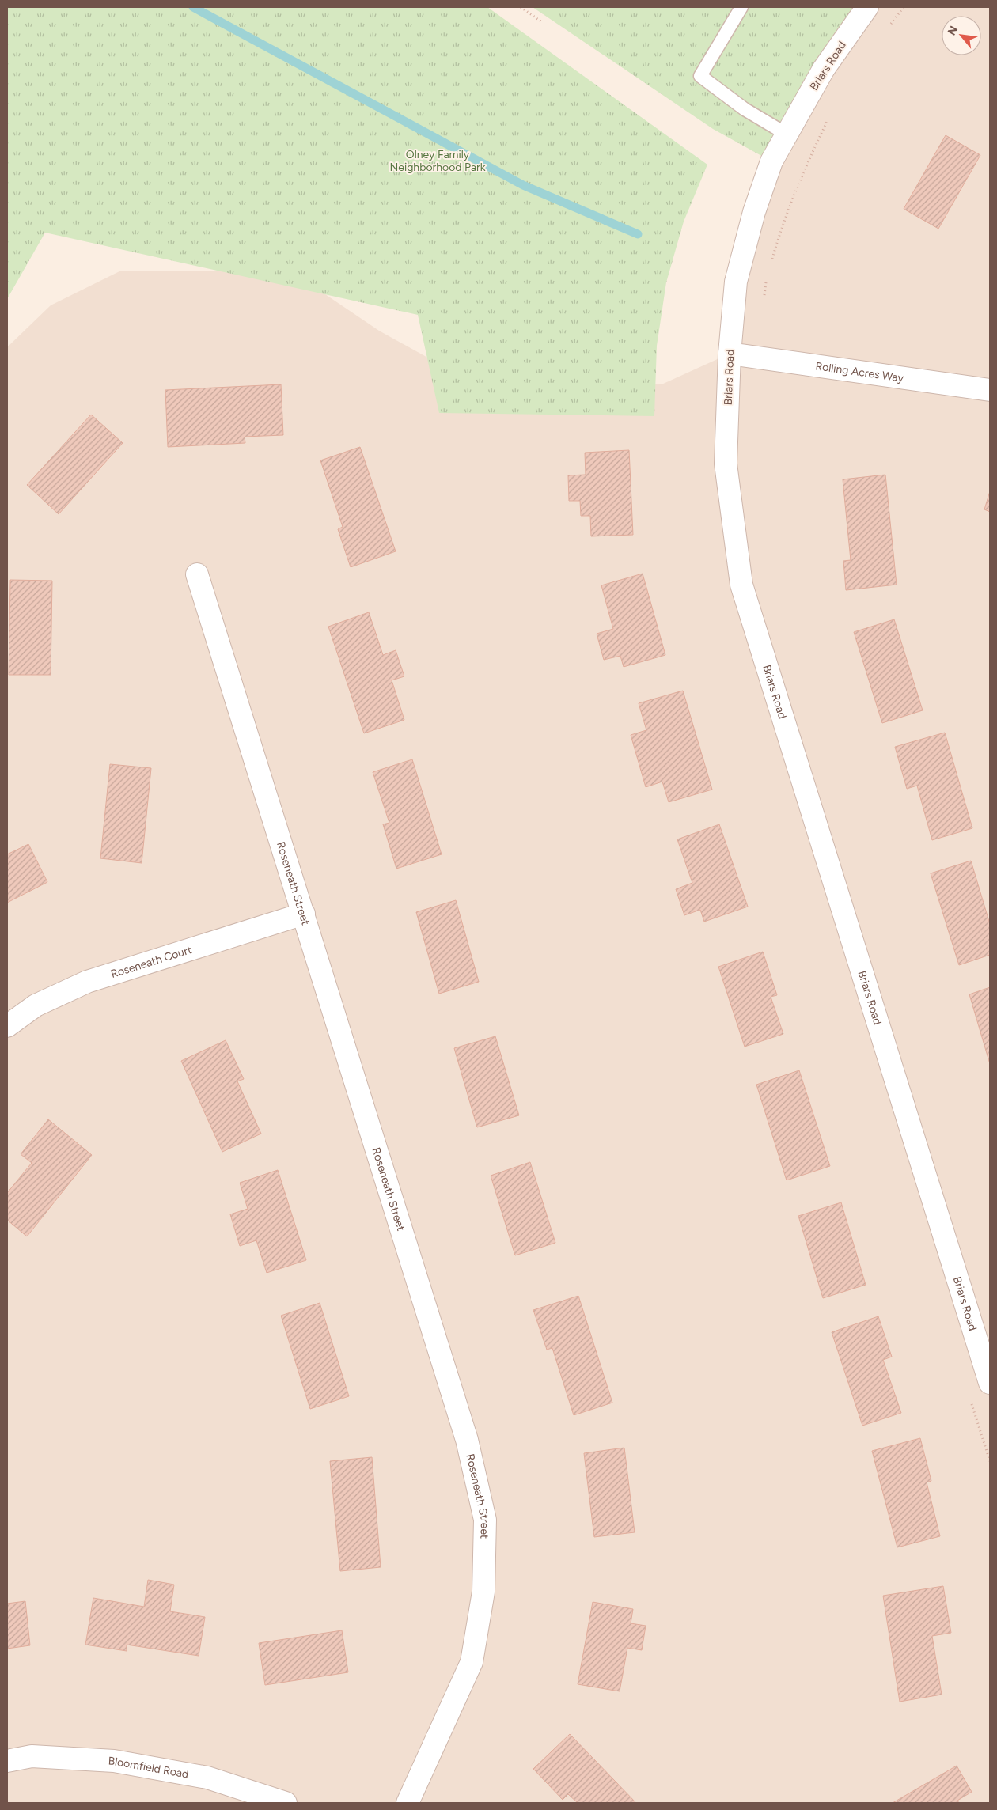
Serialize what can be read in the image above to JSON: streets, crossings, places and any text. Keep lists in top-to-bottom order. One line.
{"streets":{"street":["Briars Road","Rolling Acres Way","Roseneath Street","Roseneath Court","Bloomfield Road"]},"crossings":[["Briars Road","Rolling Acres Way"],["Roseneath Street","Roseneath Court"]],"parks":["Olney Family Neighborhood Park"],"north":"top left"}
